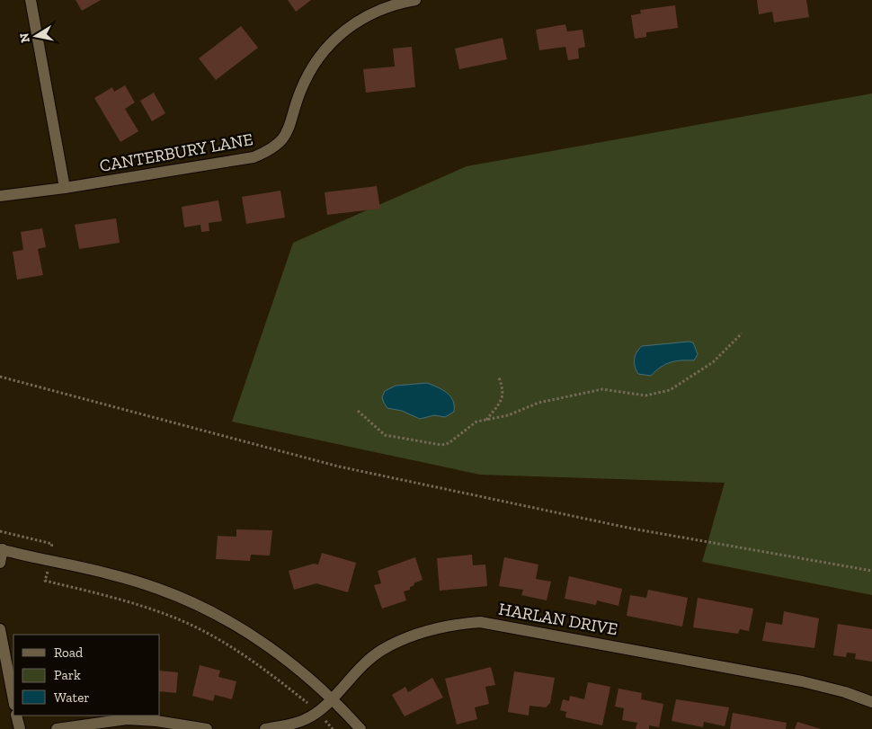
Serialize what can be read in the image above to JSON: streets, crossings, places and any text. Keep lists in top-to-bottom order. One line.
{"streets":{"street":["CANTERBURY LANE","HARLAN DRIVE"]},"legend":["Road","Park","Water"],"north":"left"}
